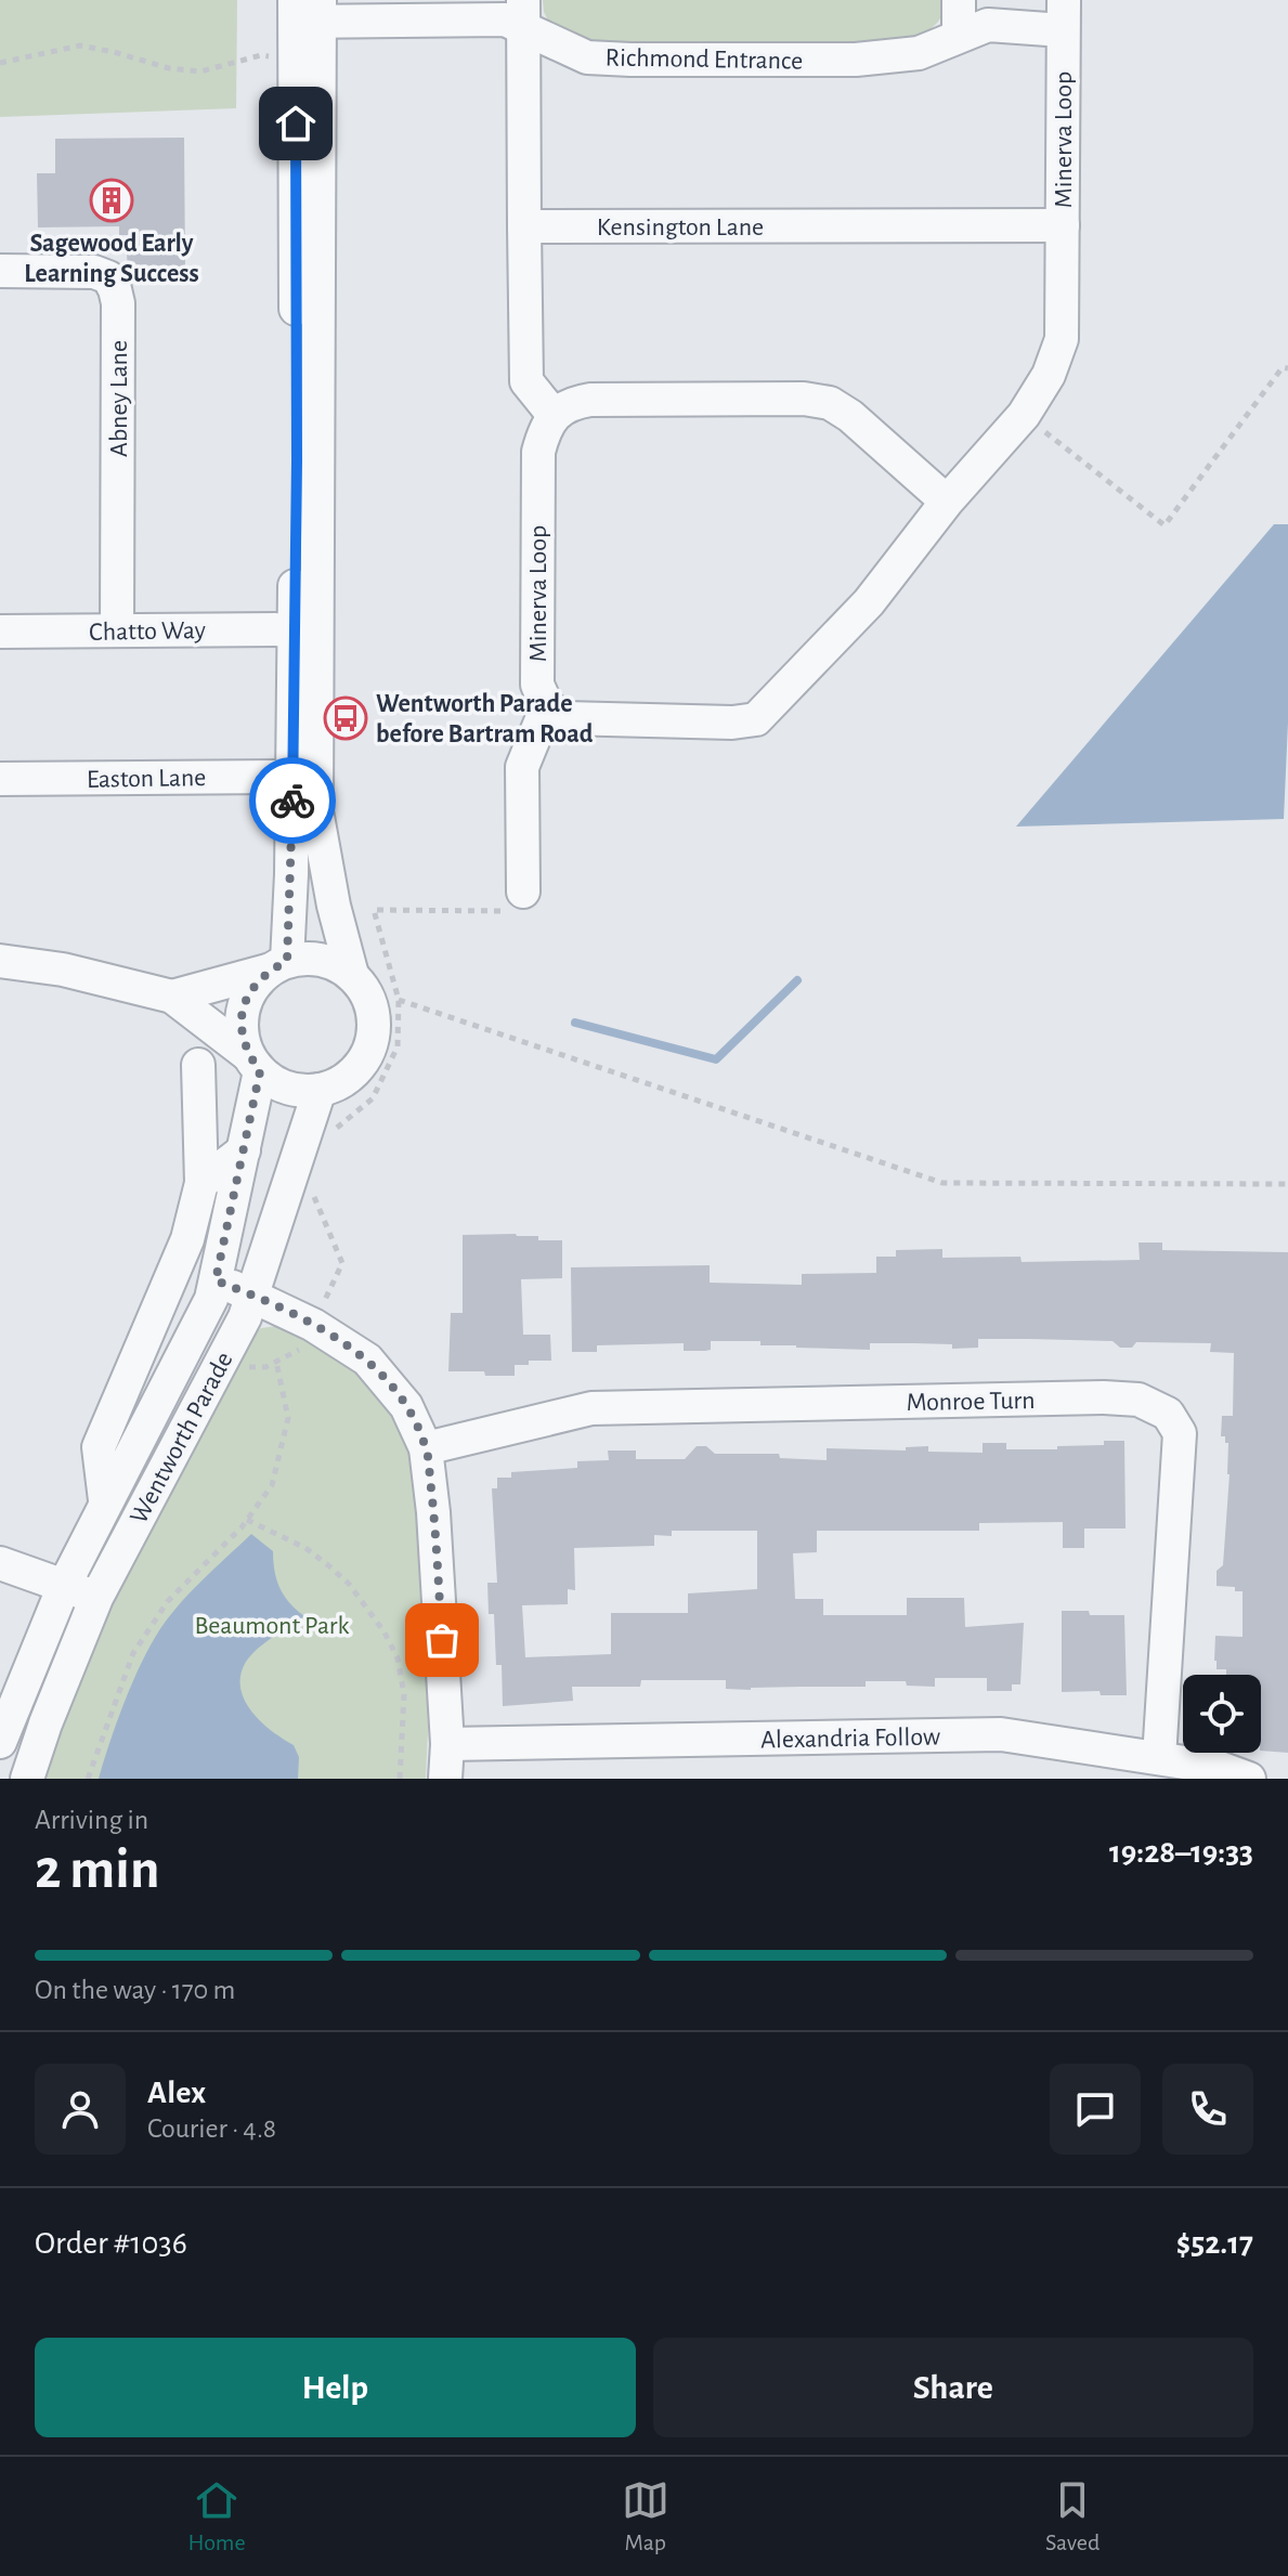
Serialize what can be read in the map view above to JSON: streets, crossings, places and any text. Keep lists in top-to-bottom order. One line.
{"streets":{"street":["Richmond Entrance","Minerva Loop","Kensington Lane","Abney Lane","Chatto Way","Easton Lane","Monroe Turn","Wentworth Parade","Alexandria Follow"]},"crossings":[["Richmond Entrance","Minerva Loop"],["Minerva Loop","Kensington Lane"],["Abney Lane","Chatto Way"],["Monroe Turn","Alexandria Follow"]],"parks":["Beaumont Park"],"places":{"building":["Sagewood Early Learning Success"],"bus stop":["Wentworth Parade before Bartram Road"]},"page":{"heading":["2 min","Arriving in","19:28–19:33"],"panel":["Alex","Courier · 4.8","Order #1036","$52.17"],"bar":"On the way · 170 m","buttons":["Help","Share"],"tabs":["Home","Map","Saved"]}}
